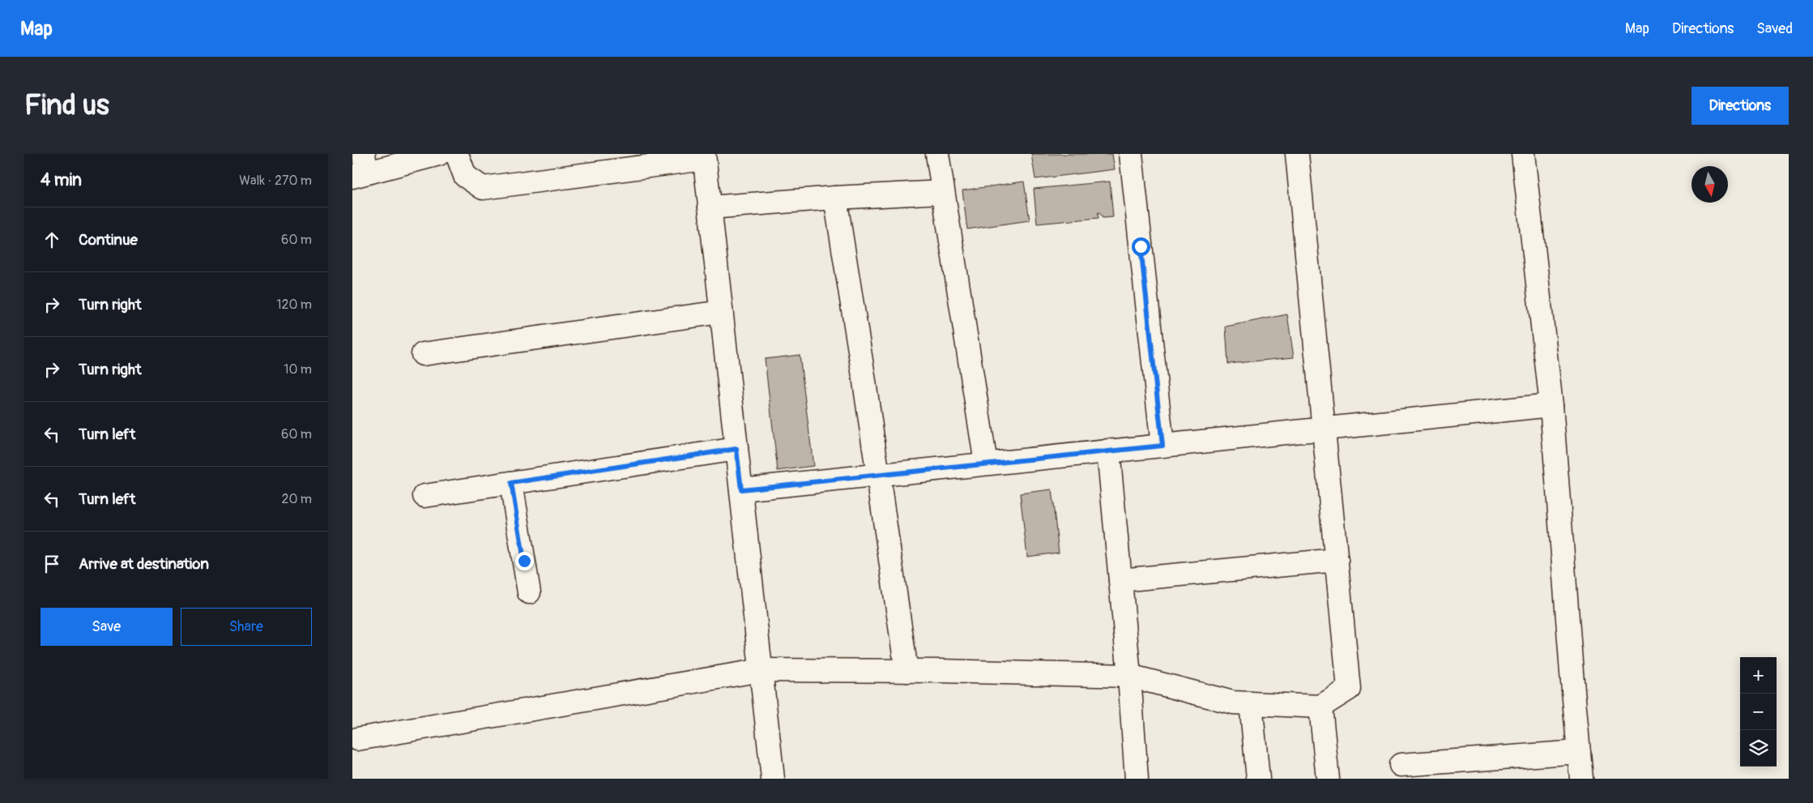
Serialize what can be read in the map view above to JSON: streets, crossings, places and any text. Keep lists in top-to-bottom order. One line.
{"north":"bottom","page":{"header":"Map","nav":["Map","Directions","Saved"],"buttons":["Directions",["Save","Share"]],"title":"Find us","heading":["4 min","Walk · 270 m"],"list":[["Continue","60 m"],["Turn right","120 m"],["Turn right","10 m"],["Turn left","60 m"],["Turn left","20 m"],"Arrive at destination"],"map_buttons":["+","−"]}}
